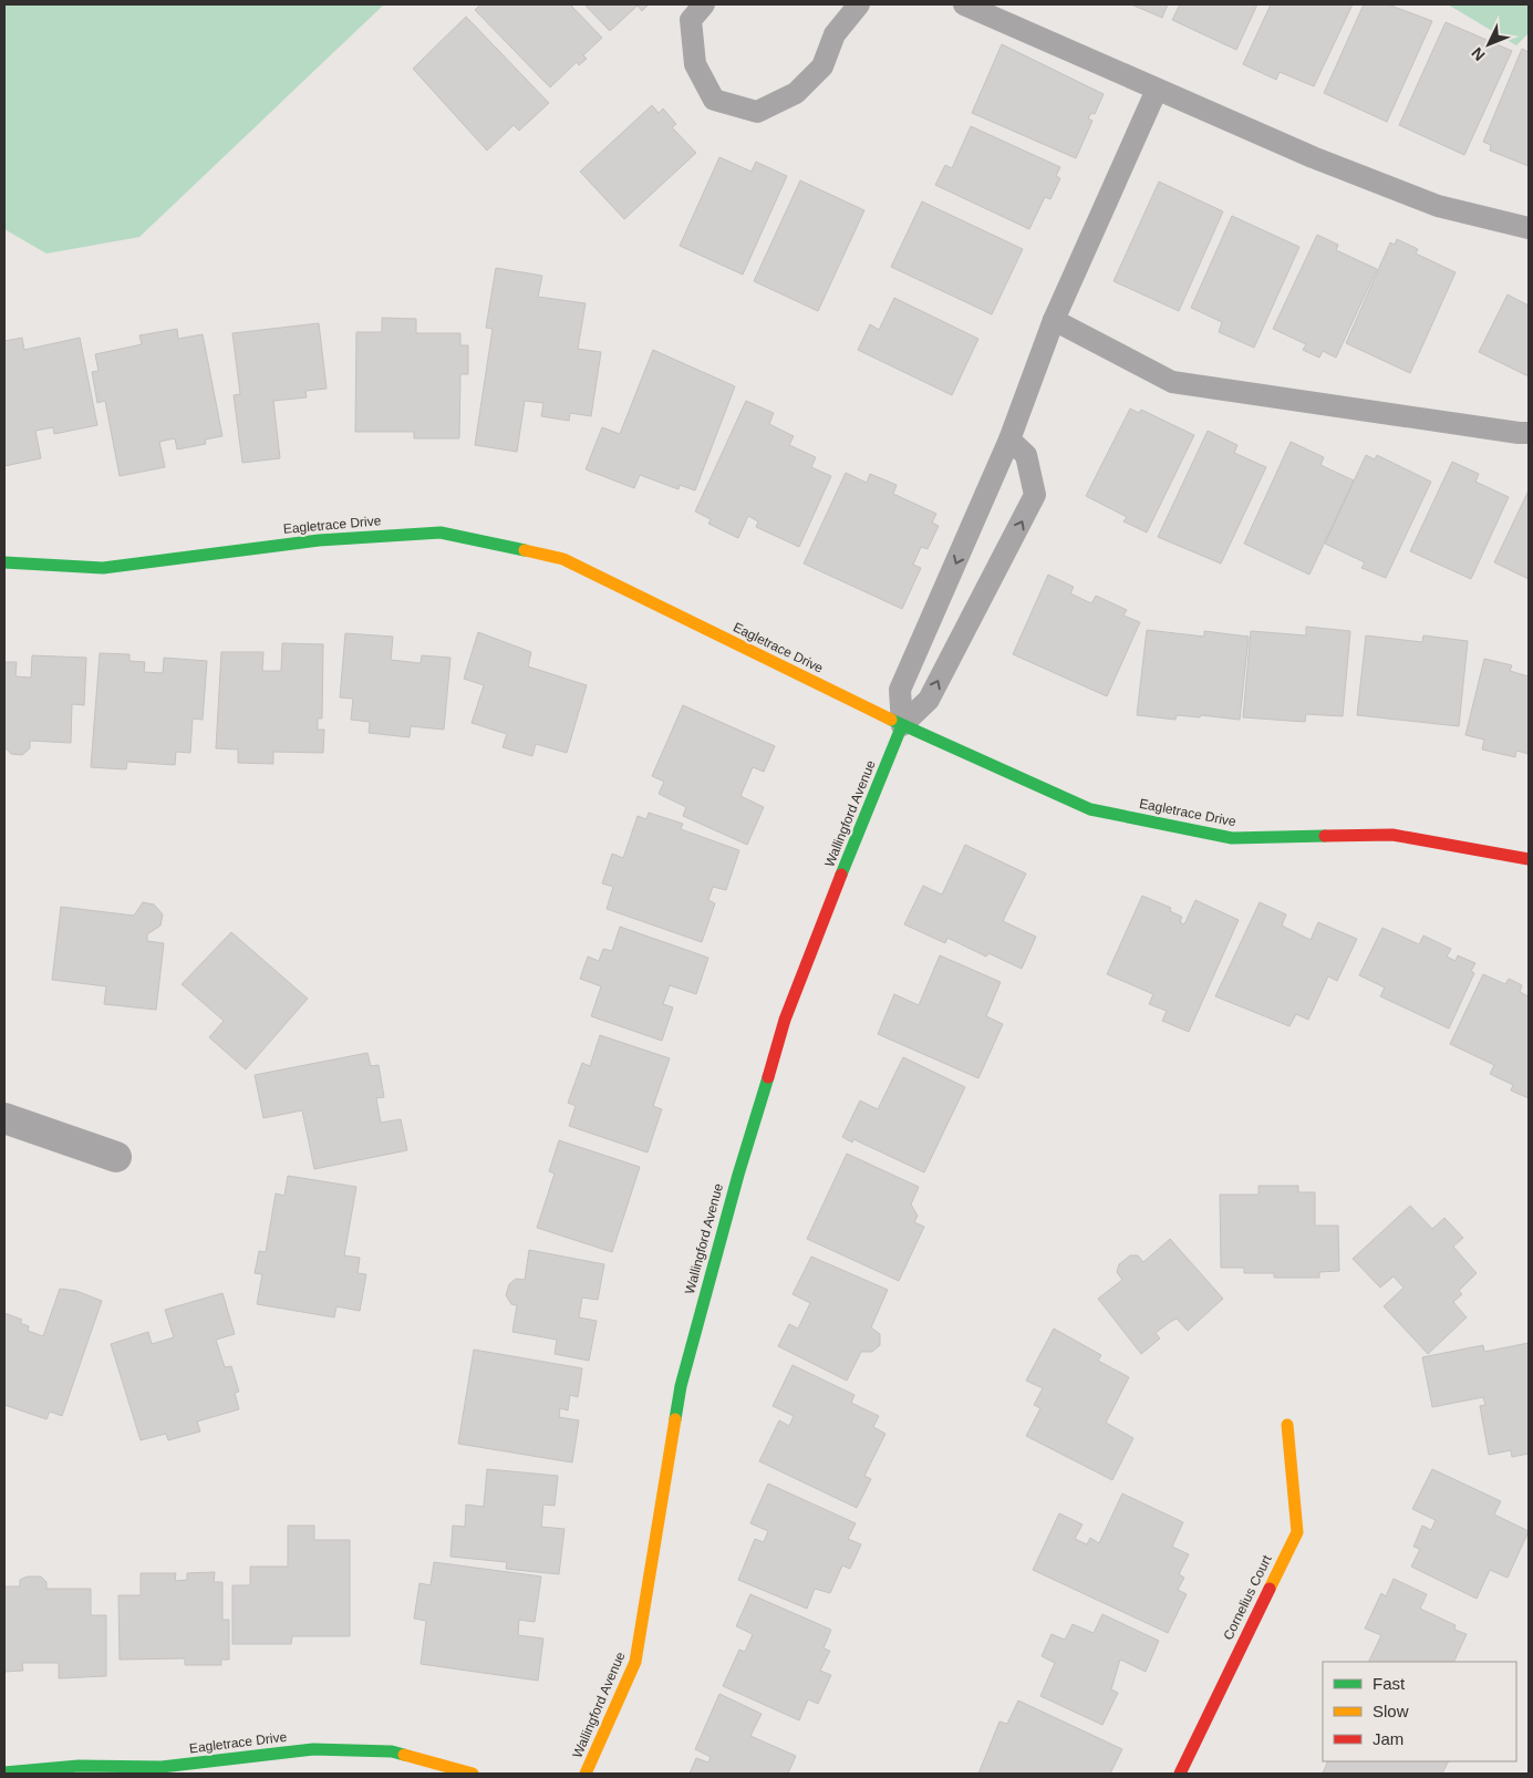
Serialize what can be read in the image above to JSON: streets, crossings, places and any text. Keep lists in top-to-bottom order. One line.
{"streets":{"street":["Eagletrace Drive","Wallingford Avenue","Cornelius Court"]},"crossings":[["Eagletrace Drive","Wallingford Avenue"]],"legend":["Fast","Slow","Jam"],"north":"bottom left"}
